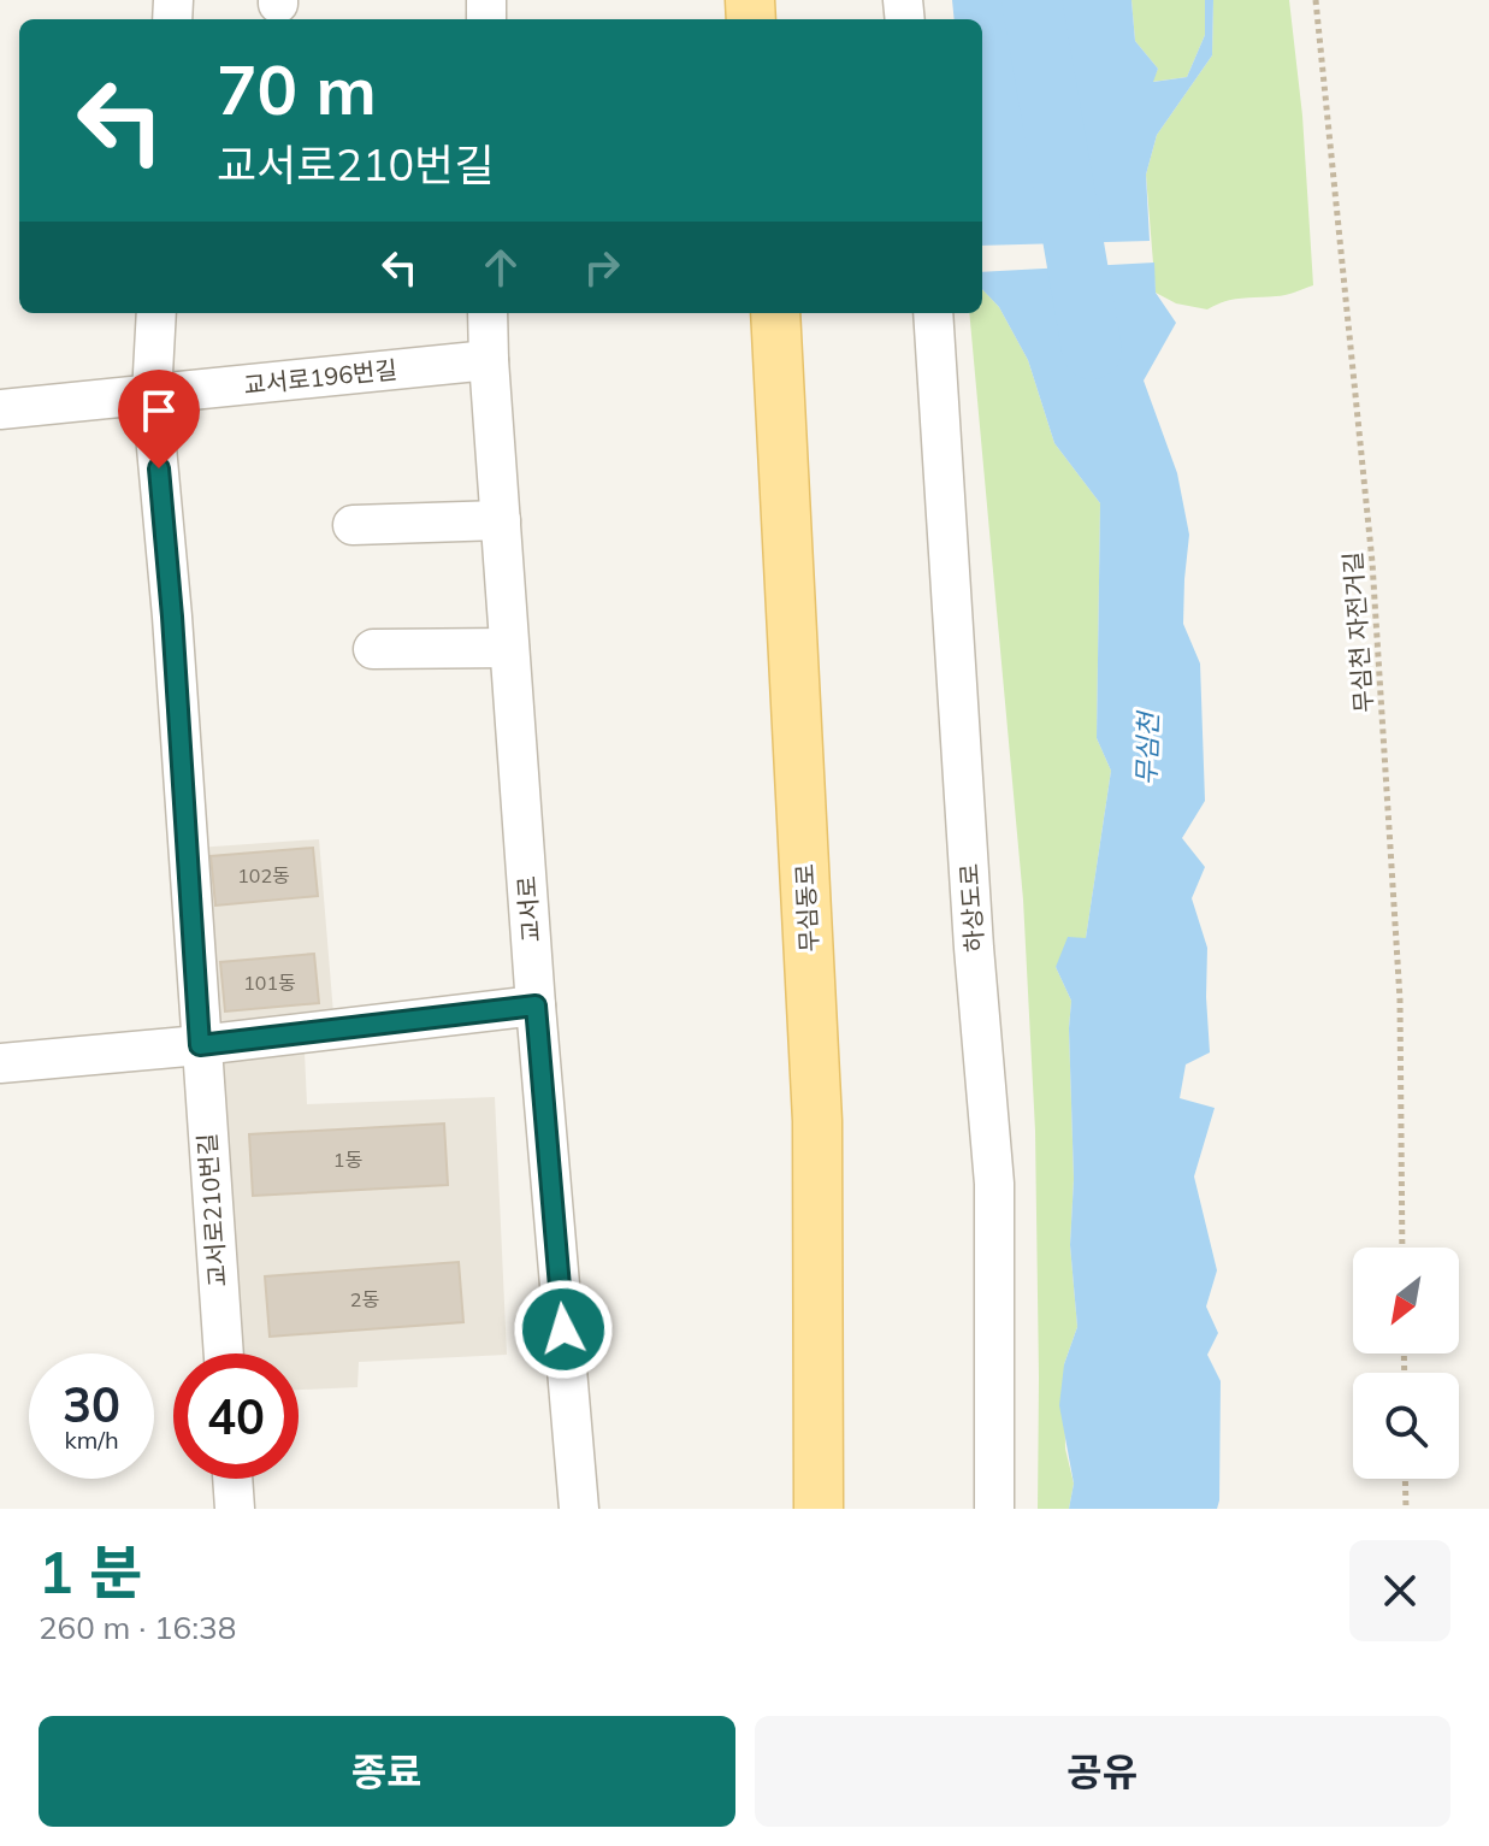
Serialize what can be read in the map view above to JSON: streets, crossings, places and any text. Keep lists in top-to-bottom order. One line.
{"streets":{"main road":["무심동로"],"street":["교서로196번길","하상도로","교서로","교서로210번길"],"path":["무심천 자전거길"]},"crossings":[["교서로196번길","교서로"],["교서로196번길","교서로210번길"]],"water":["무심천"],"house_numbers":["102동","101동","1동","2동"],"north":"bottom left","page":{"turn":["70 m","교서로210번길"],"speed":"30 km/h","limit":"40","heading":["1 분","260 m · 16:38"],"buttons":["종료","공유"]}}
